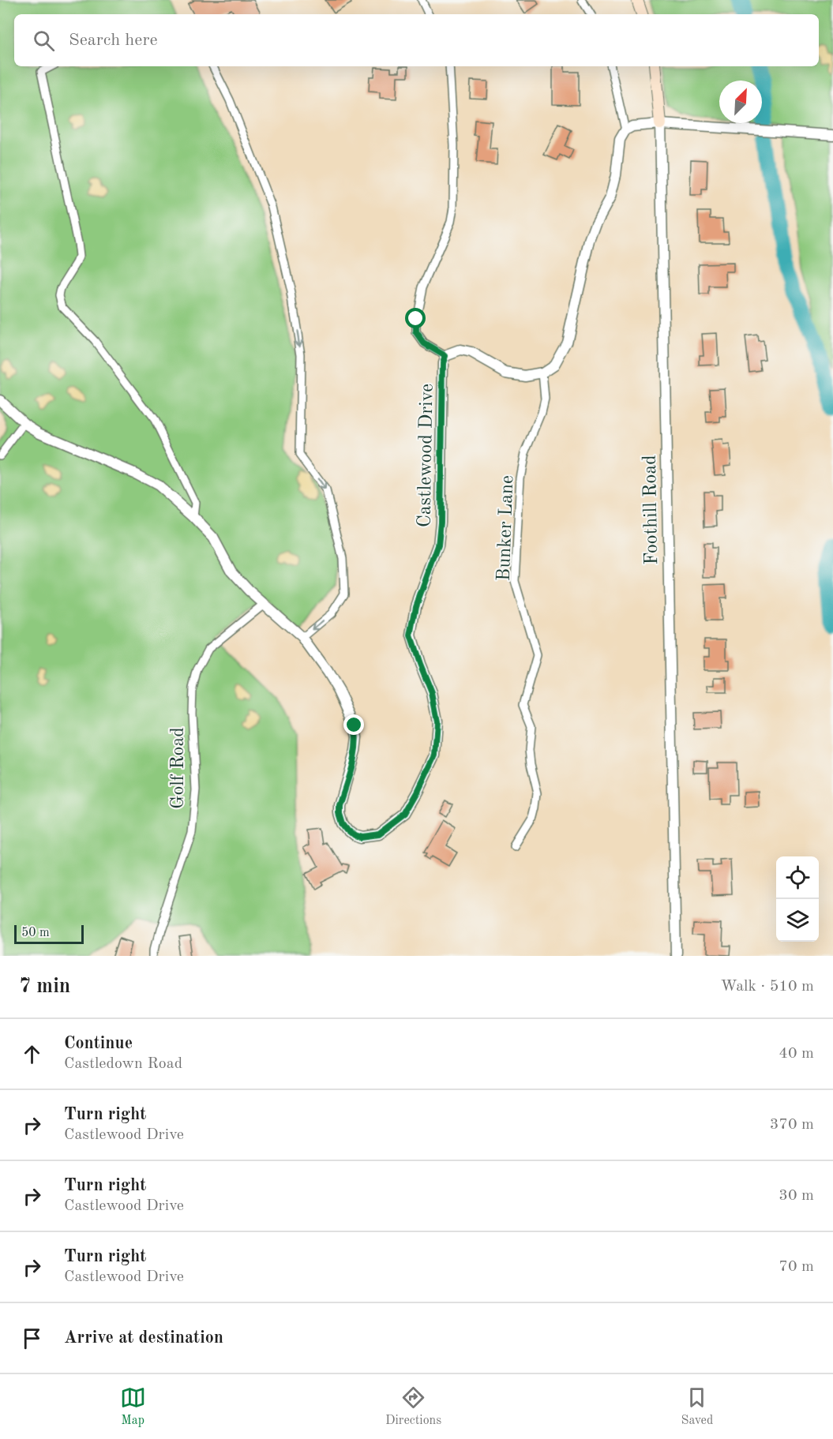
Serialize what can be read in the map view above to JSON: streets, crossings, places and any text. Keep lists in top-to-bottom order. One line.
{"streets":{"main road":["Foothill Road"],"street":["Castlewood Drive","Bunker Lane","Golf Road"]},"crossings":[["Castlewood Drive","Golf Road"]],"scale_bar":"50 m","north":"top right","page":{"search":"Search here","scale":"50 m","heading":["7 min","Walk · 510 m"],"list":[["Continue","Castledown Road","40 m"],["Turn right","Castlewood Drive","370 m"],["Turn right","Castlewood Drive","30 m"],["Turn right","Castlewood Drive","70 m"],"Arrive at destination"],"nav":["Map","Directions","Saved"]}}
